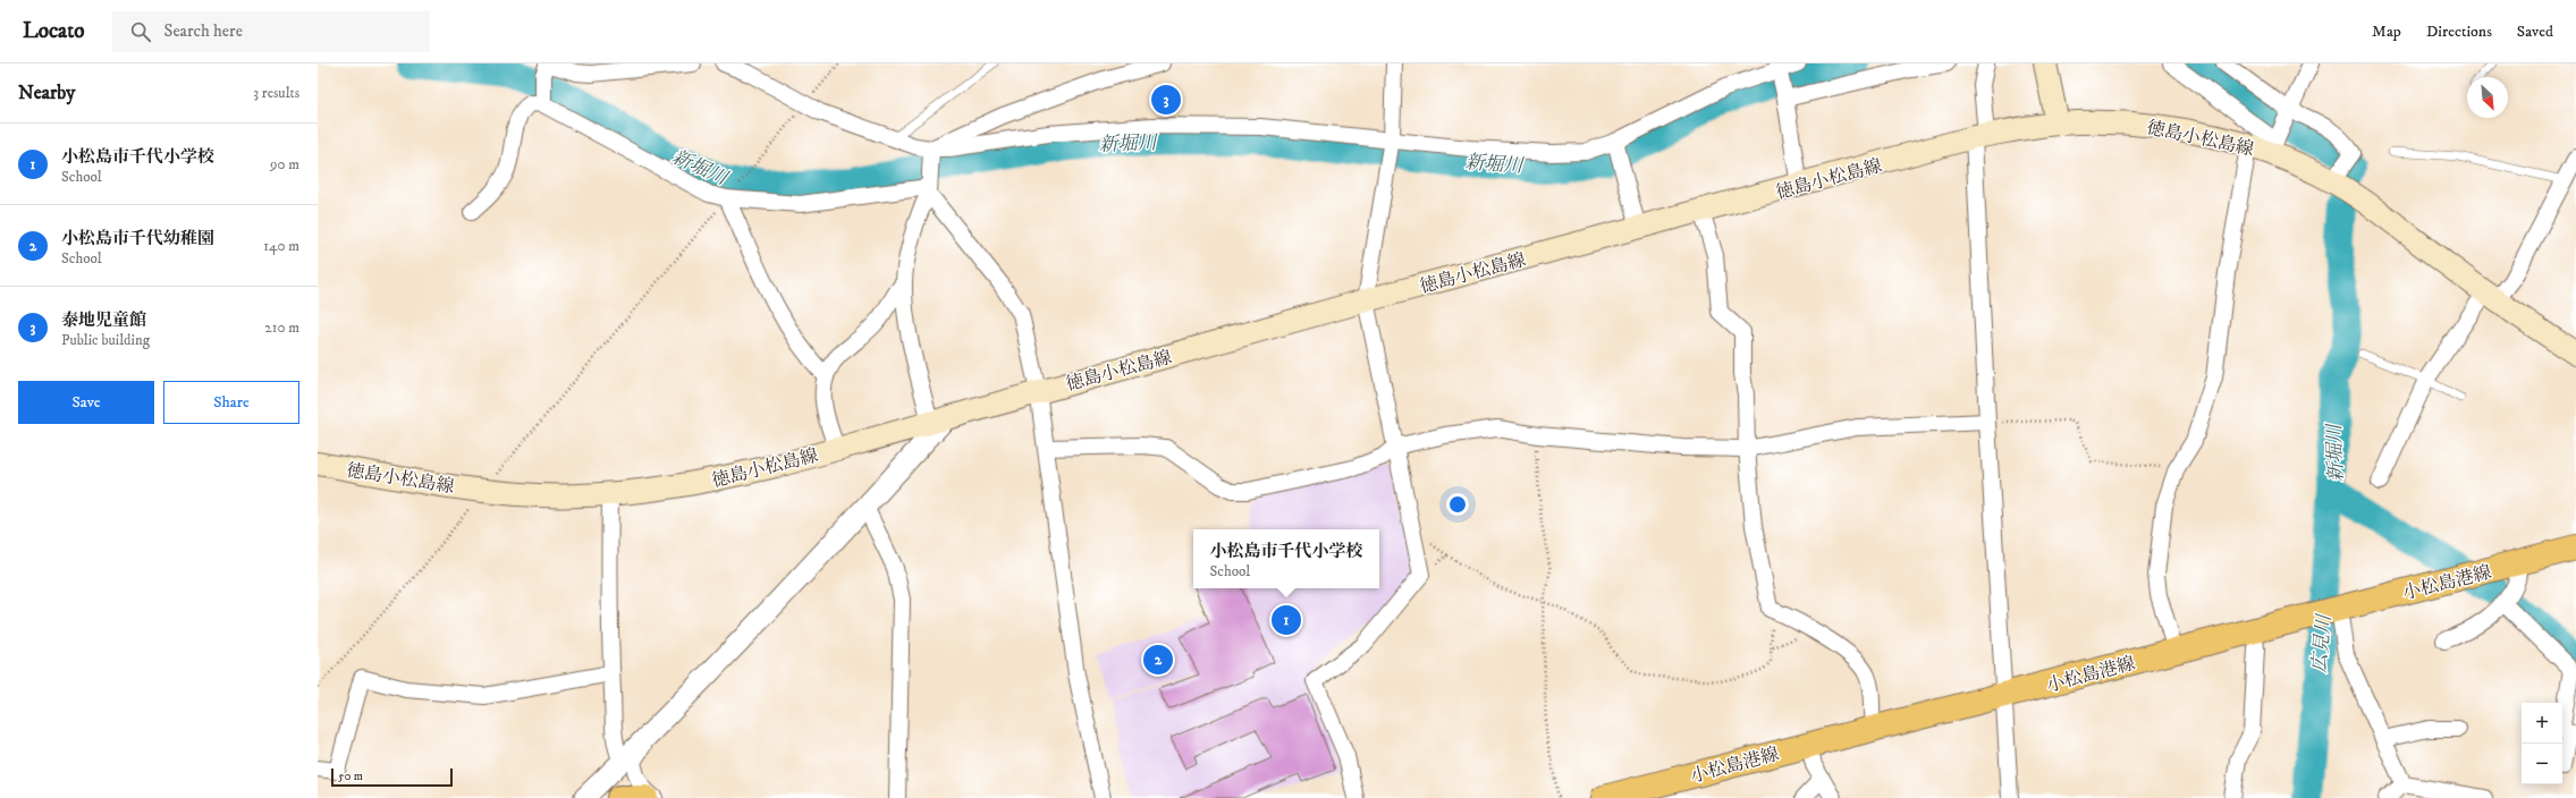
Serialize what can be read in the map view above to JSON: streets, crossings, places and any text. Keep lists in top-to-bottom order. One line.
{"streets":{"main road":["徳島小松島線","小松島港線"]},"water":["新堀川","広見川"],"scale_bar":"50 m","north":"bottom right","page":{"header":"Locato","search":"Search here","nav":["Map","Directions","Saved"],"heading":["Nearby","3 results"],"pins":["3","1","2"],"list":[{"mark":"1","name":"小松島市千代小学校","note":"School","value":"90 m"},{"mark":"2","name":"小松島市千代幼稚園","note":"School","value":"140 m"},{"mark":"3","name":"泰地児童館","note":"Public building","value":"210 m"}],"buttons":["Save","Share"],"popup":["小松島市千代小学校","School"],"map_buttons":["+","−"],"scale":"50 m"}}
